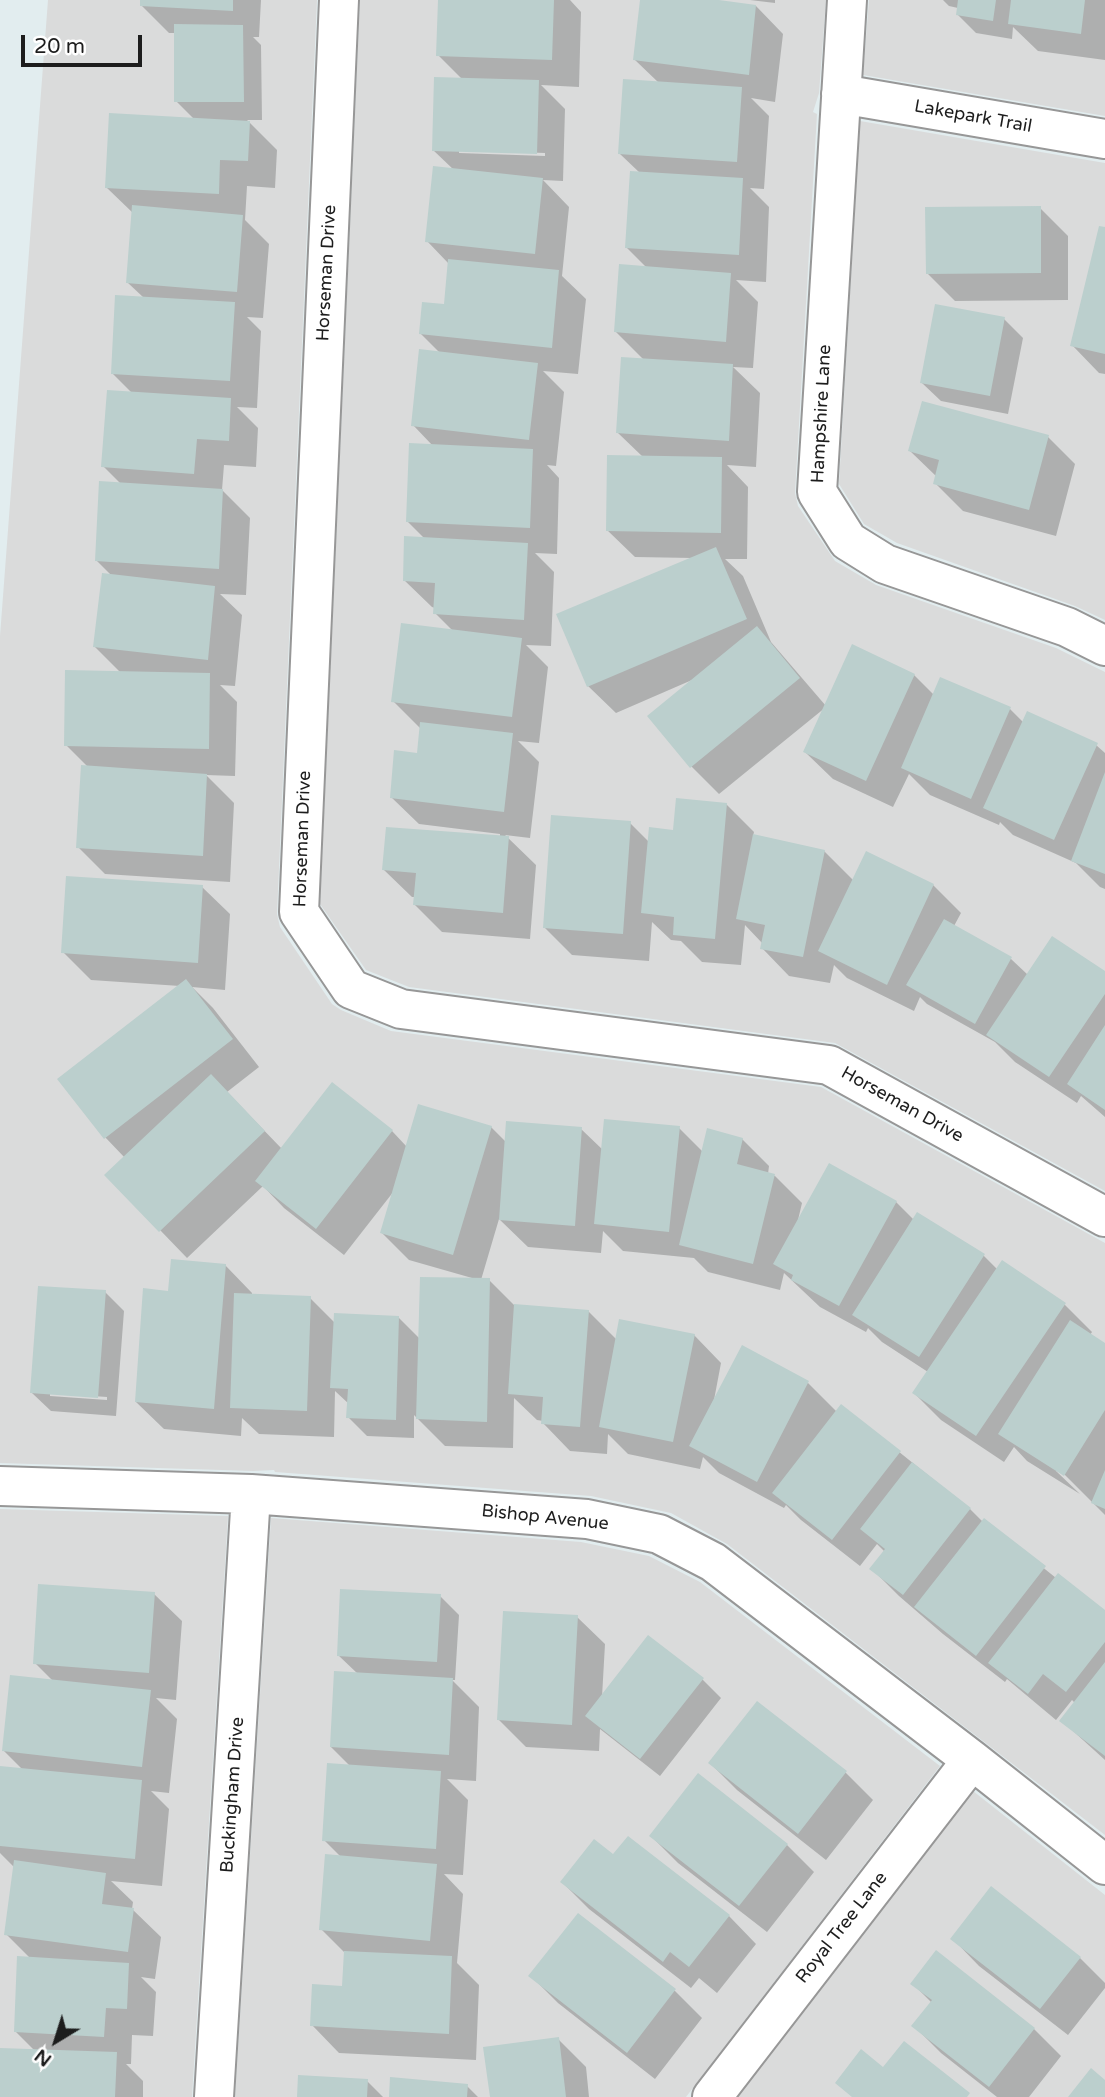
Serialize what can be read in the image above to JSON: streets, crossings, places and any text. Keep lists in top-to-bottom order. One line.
{"streets":{"street":["Lakepark Trail","Horseman Drive","Hampshire Lane","Bishop Avenue","Buckingham Drive","Royal Tree Lane"]},"crossings":[["Lakepark Trail","Hampshire Lane"],["Bishop Avenue","Buckingham Drive"],["Bishop Avenue","Royal Tree Lane"]],"scale_bar":"20 m","north":"bottom left"}
